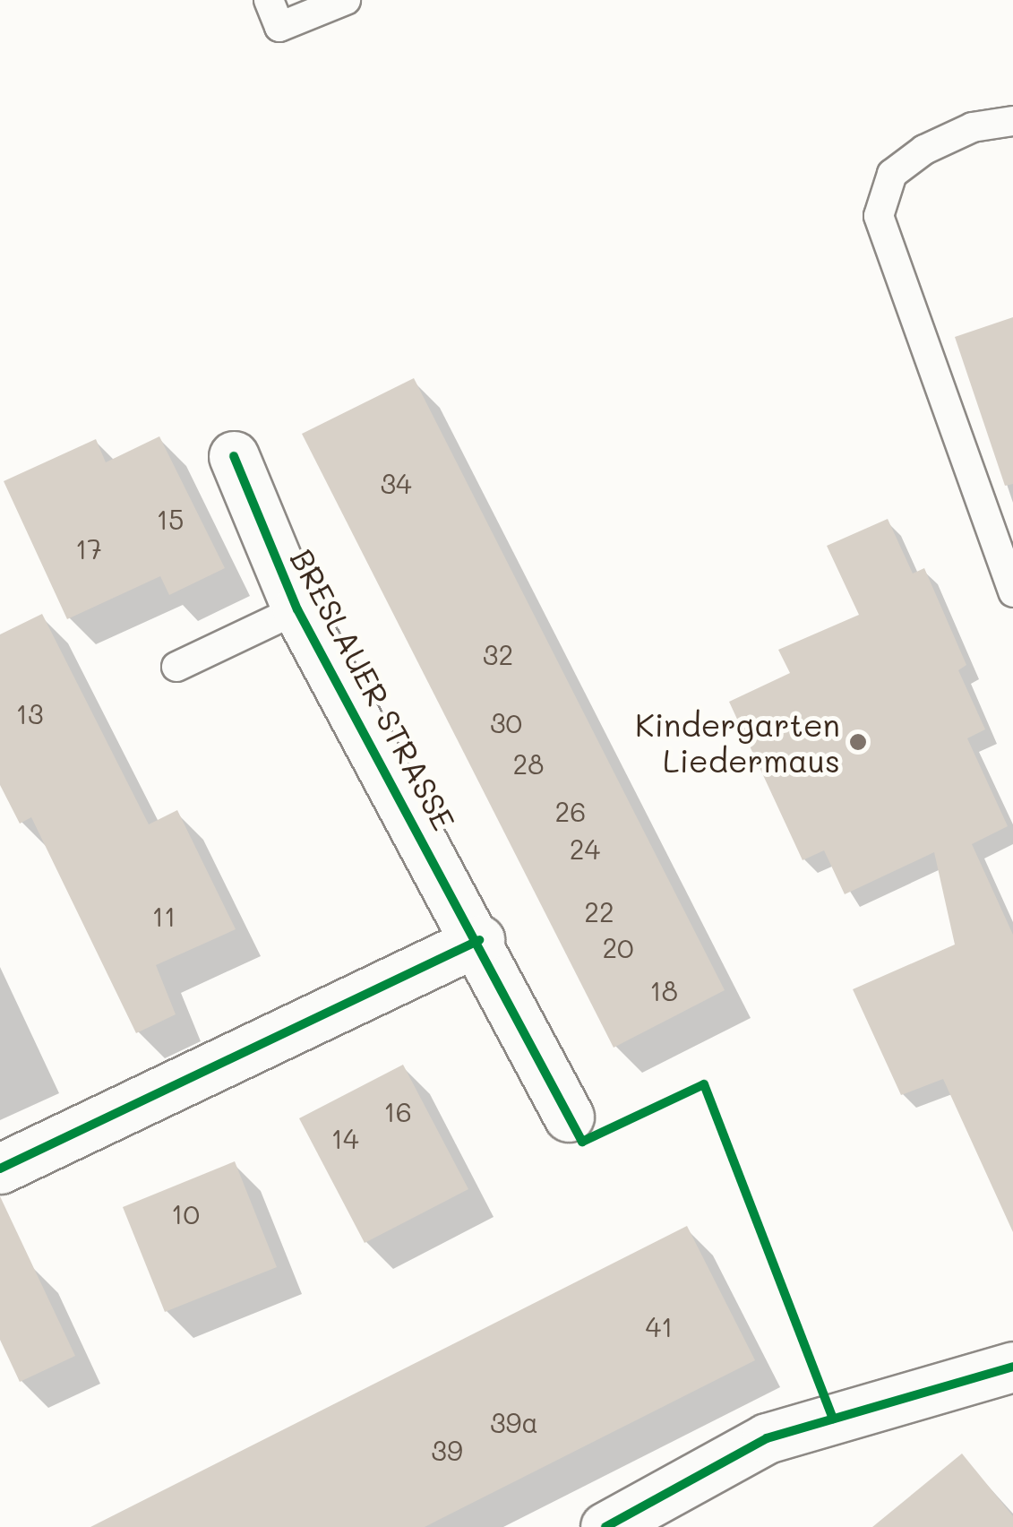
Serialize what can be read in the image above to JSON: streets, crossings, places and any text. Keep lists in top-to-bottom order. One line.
{"streets":{"street":["BRESLAUER STRASSE"]},"places":["Kindergarten Liedermaus"],"house_numbers":["34","15","17","32","13","30","28","26","24","22","11","20","18","16","14","10","41","39a","39"]}
